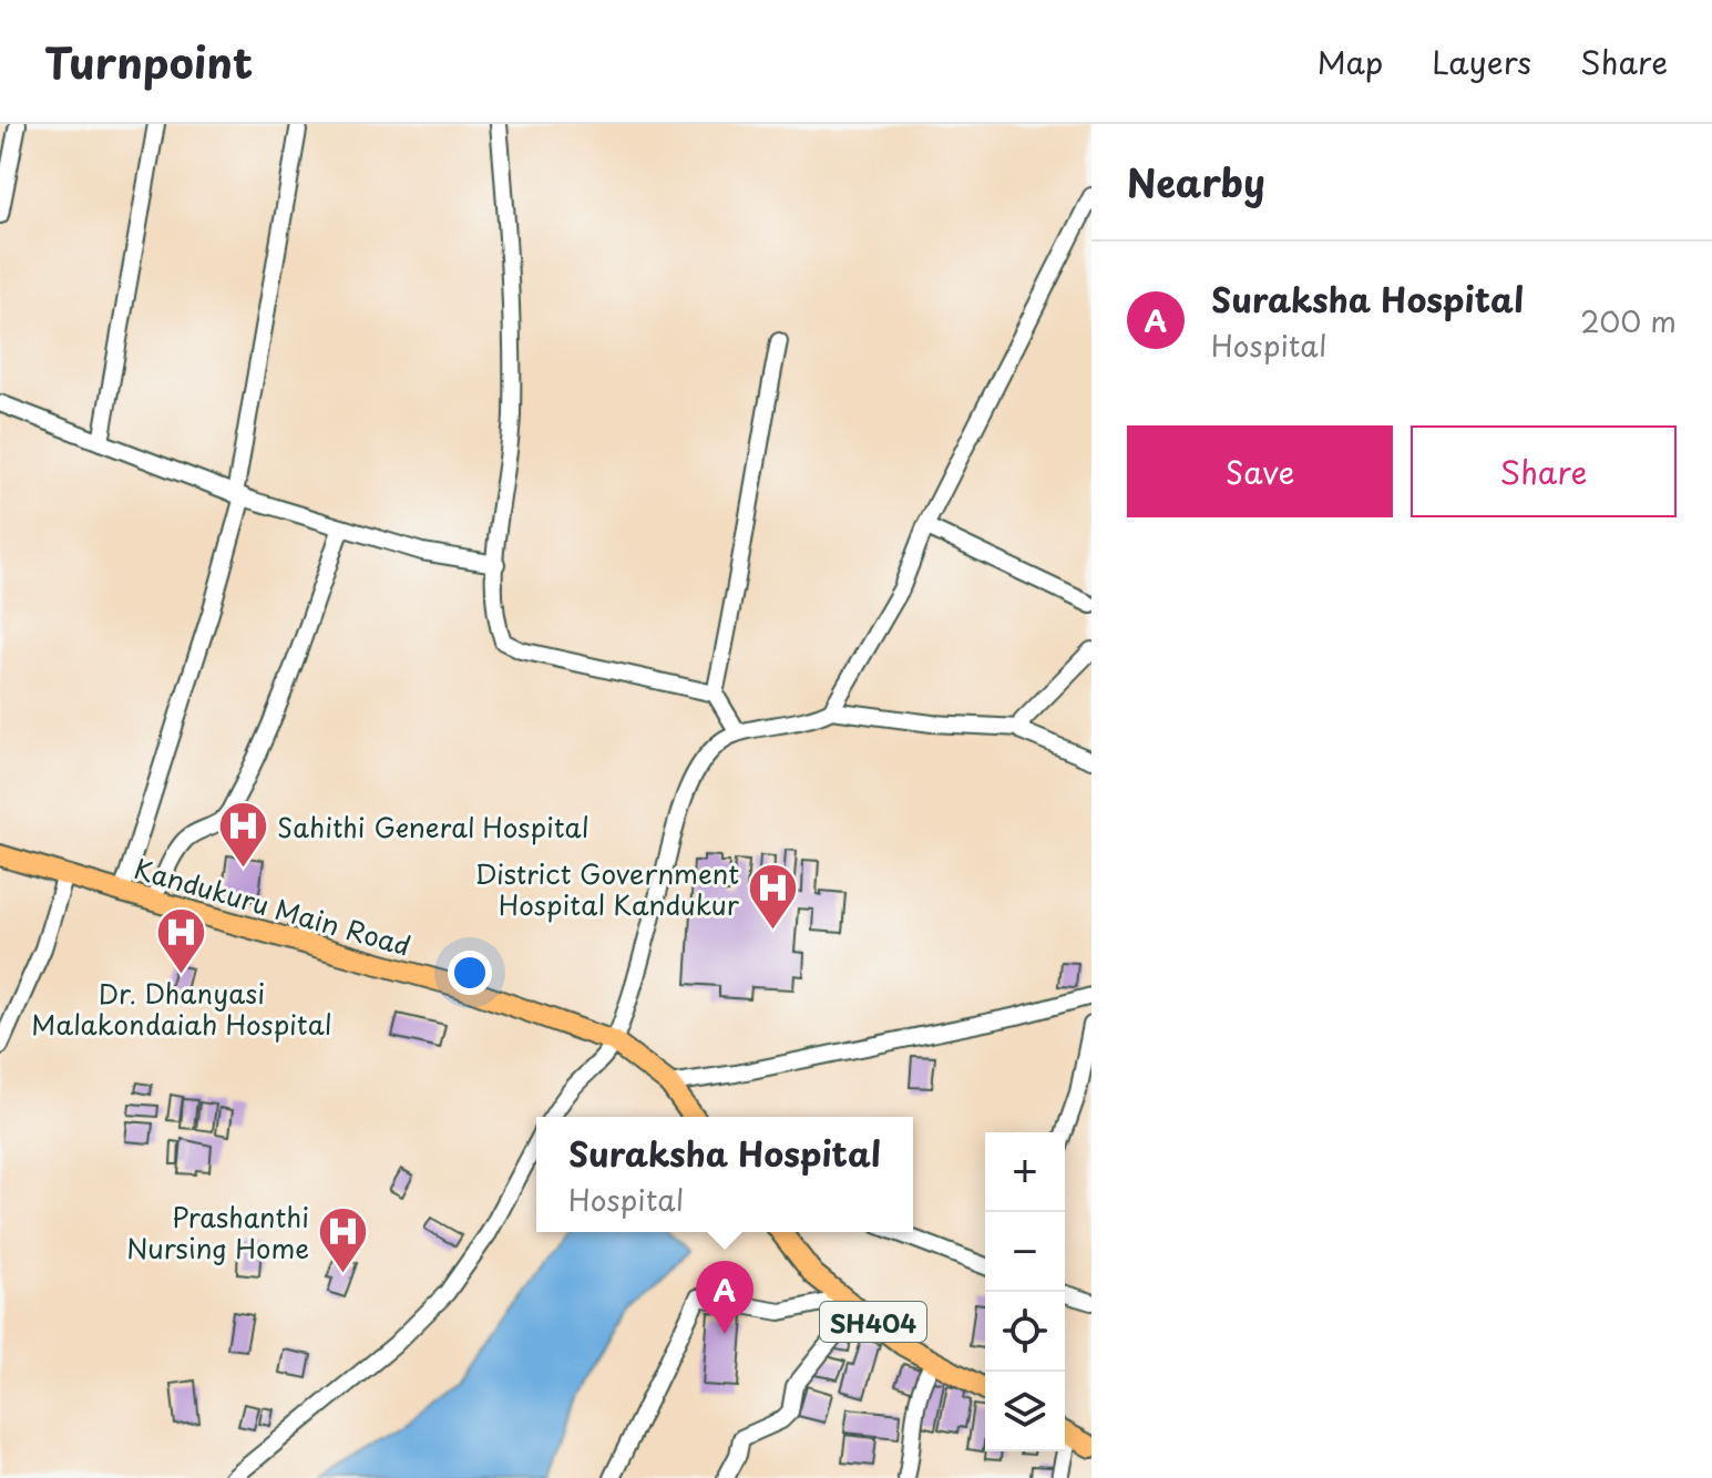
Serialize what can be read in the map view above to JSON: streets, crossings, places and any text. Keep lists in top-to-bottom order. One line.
{"streets":{"main road":["Kandukuru Main Road","SH404"]},"places":{"hospital":["Sahithi General Hospital","District Government Hospital Kandukur","Dr. Dhanyasi Malakondaiah Hospital","Prashanthi Nursing Home"]},"page":{"header":"Turnpoint","nav":["Map","Layers","Share"],"heading":"Nearby","list":[{"mark":"A","name":"Suraksha Hospital","note":"Hospital","value":"200 m"}],"buttons":["Save","Share"],"popup":["Suraksha Hospital","Hospital"],"map_buttons":["+","−"],"pins":"A"}}
